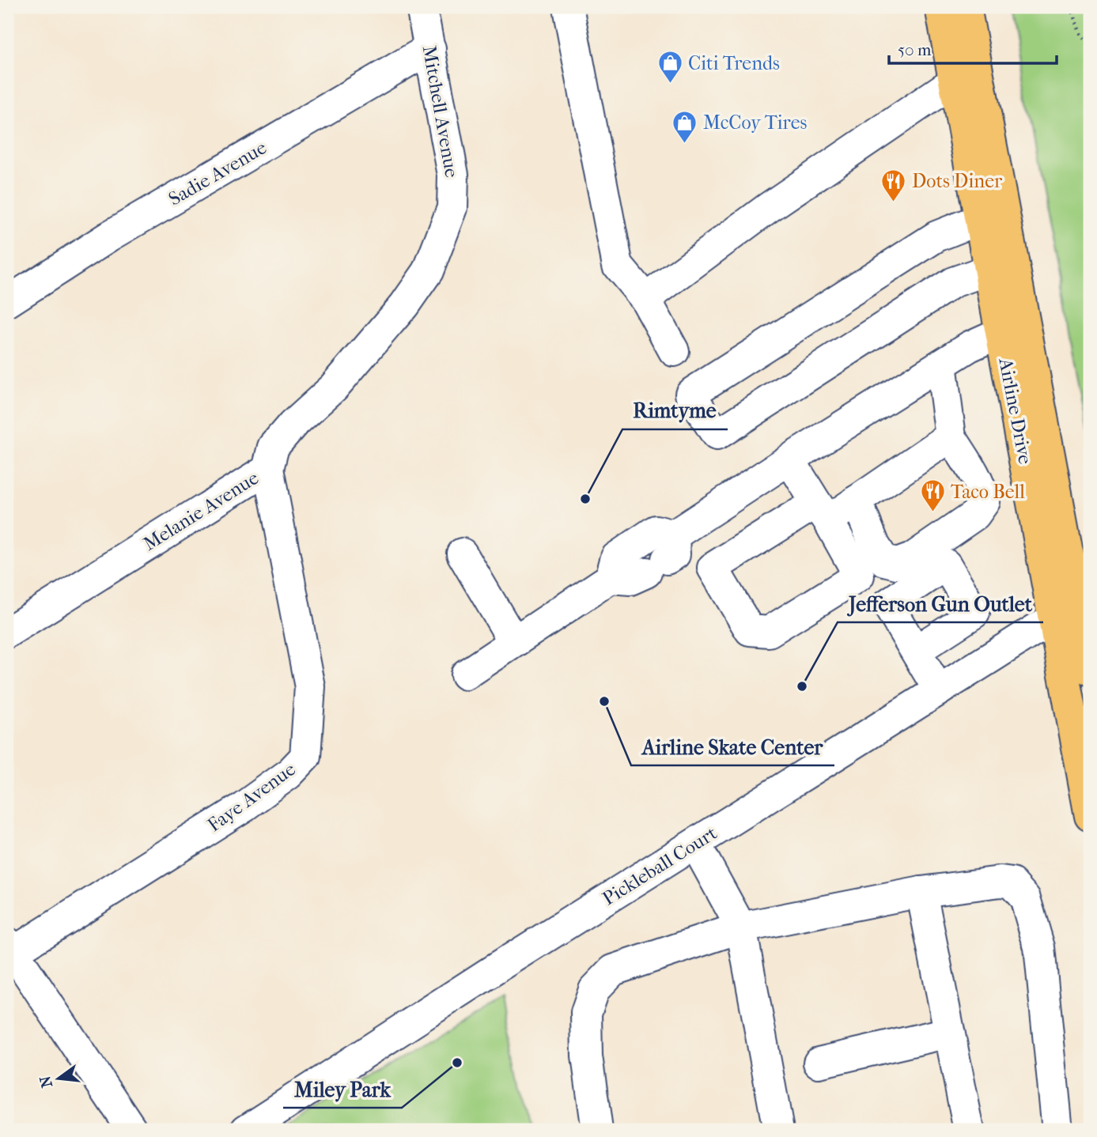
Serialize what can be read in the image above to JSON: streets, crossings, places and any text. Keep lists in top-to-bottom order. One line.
{"streets":{"highway":["Airline Drive"],"street":["Mitchell Avenue","Sadie Avenue","Melanie Avenue","Faye Avenue","Pickleball Court"]},"crossings":[["Mitchell Avenue","Sadie Avenue"],["Mitchell Avenue","Melanie Avenue"],["Airline Drive","Pickleball Court"],["Melanie Avenue","Faye Avenue"]],"places":{"shop":["Citi Trends","McCoy Tires"],"restaurant":["Dots Diner","Taco Bell"],"other":["Rimtyme","Jefferson Gun Outlet","Airline Skate Center","Miley Park"]},"scale_bar":"50 m","north":"left"}
